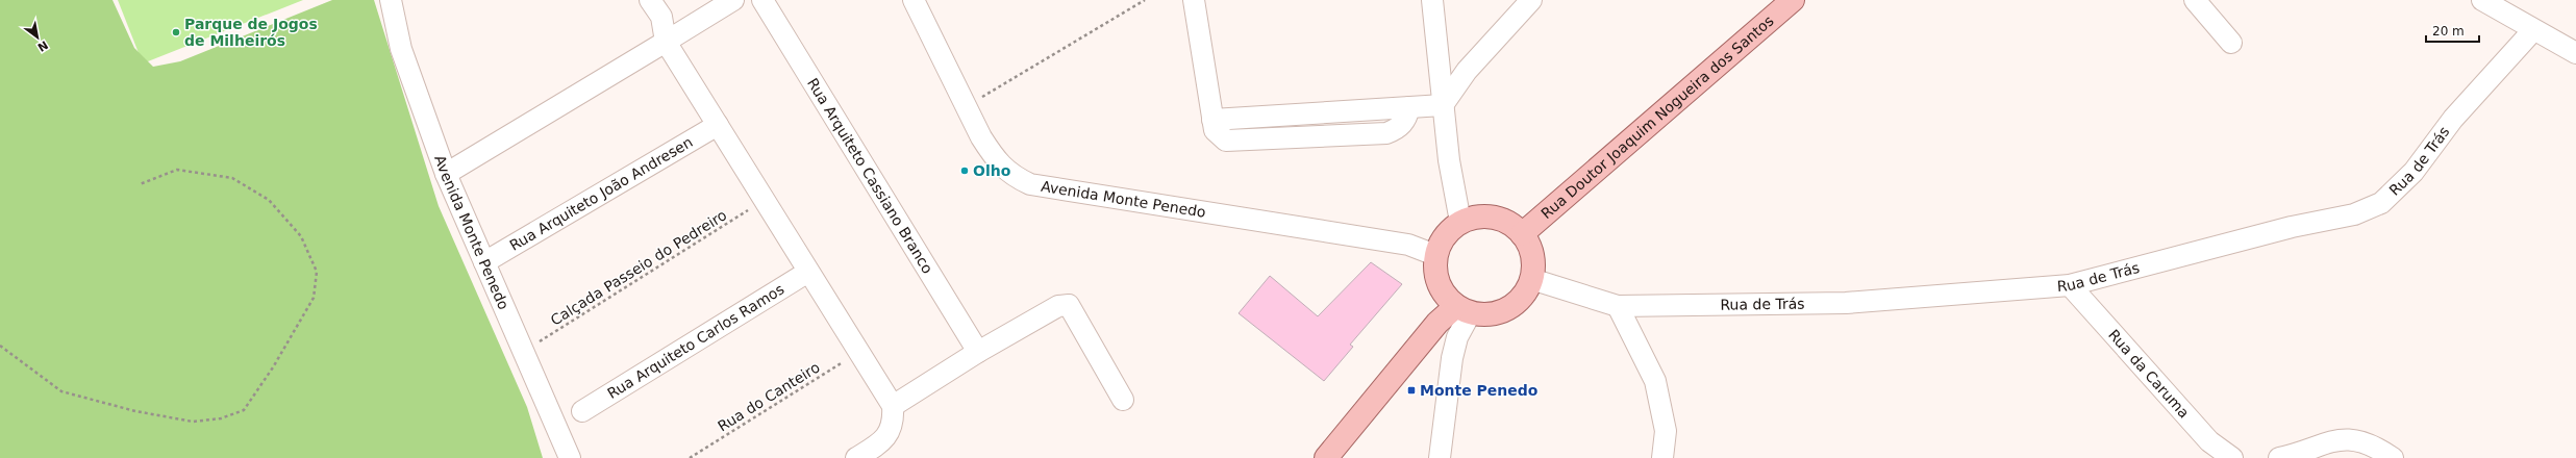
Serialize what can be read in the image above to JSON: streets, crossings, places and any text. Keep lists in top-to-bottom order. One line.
{"streets":{"main road":["Rua Doutor Joaquim Nogueira dos Santos"],"street":["Rua de Trás","Rua Arquiteto Cassiano Branco","Rua Arquiteto João Andresen","Avenida Monte Penedo","Rua Arquiteto Carlos Ramos","Rua da Caruma"],"path":["Calçada Passeio do Pedreiro","Rua do Canteiro"]},"crossings":[["Rua Doutor Joaquim Nogueira dos Santos","Rua de Trás"],["Rua Doutor Joaquim Nogueira dos Santos","Avenida Monte Penedo"],["Rua de Trás","Avenida Monte Penedo"],["Rua de Trás","Rua da Caruma"],["Rua Arquiteto João Andresen","Avenida Monte Penedo"],["Avenida Monte Penedo","Calçada Passeio do Pedreiro"]],"places":{"other":["Parque de Jogos de Milheirós","Olho"],"transit":["Monte Penedo"]},"scale_bar":"20 m","north":"bottom right"}
